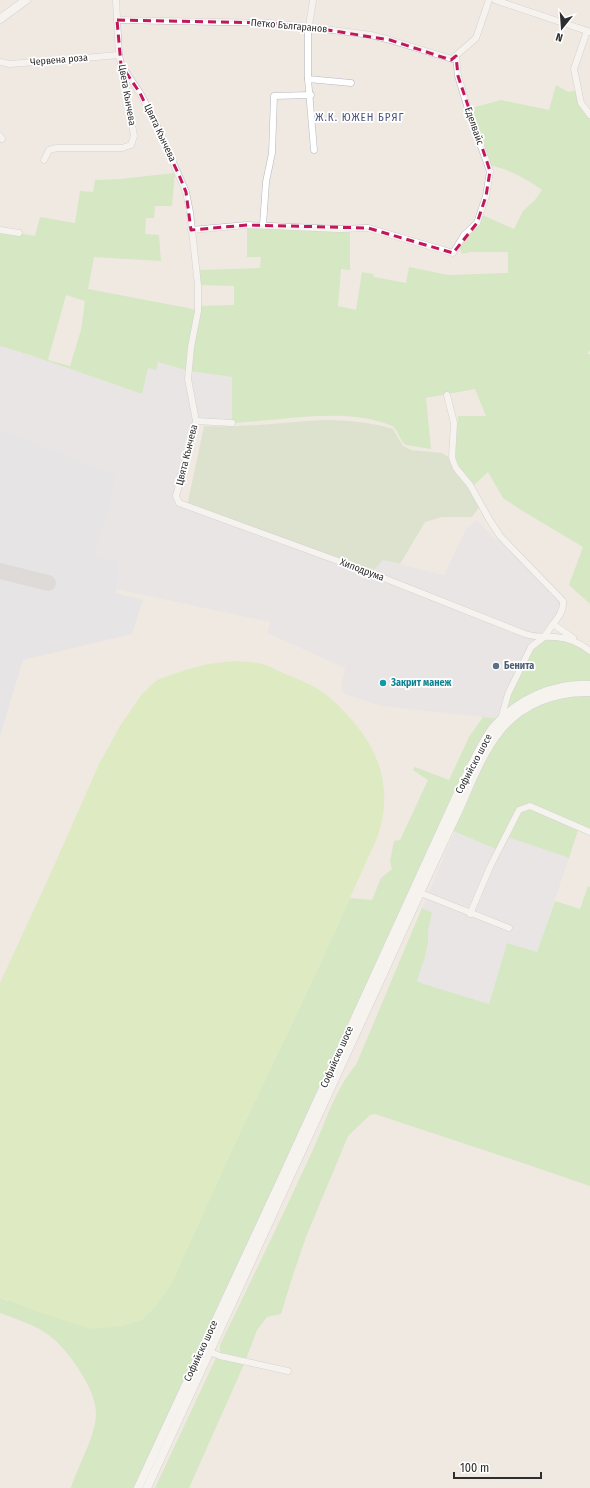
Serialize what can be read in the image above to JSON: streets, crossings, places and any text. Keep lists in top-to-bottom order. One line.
{"streets":{"main road":["Софийско шосе"],"street":["Петко Българанов","Червена роза","Цвета Кънчева","Еделвайс","Цвята Кънчева","Хиподрума"]},"crossings":[["Петко Българанов","Цвета Кънчева"],["Петко Българанов","Еделвайс"],["Червена роза","Цвета Кънчева"],["Цвета Кънчева","Цвята Кънчева"],["Цвята Кънчева","Хиподрума"]],"districts":["Ж.К. ЮЖЕН БРЯГ"],"places":["Бенита","Закрит манеж"],"scale_bar":"100 m","north":"bottom"}
